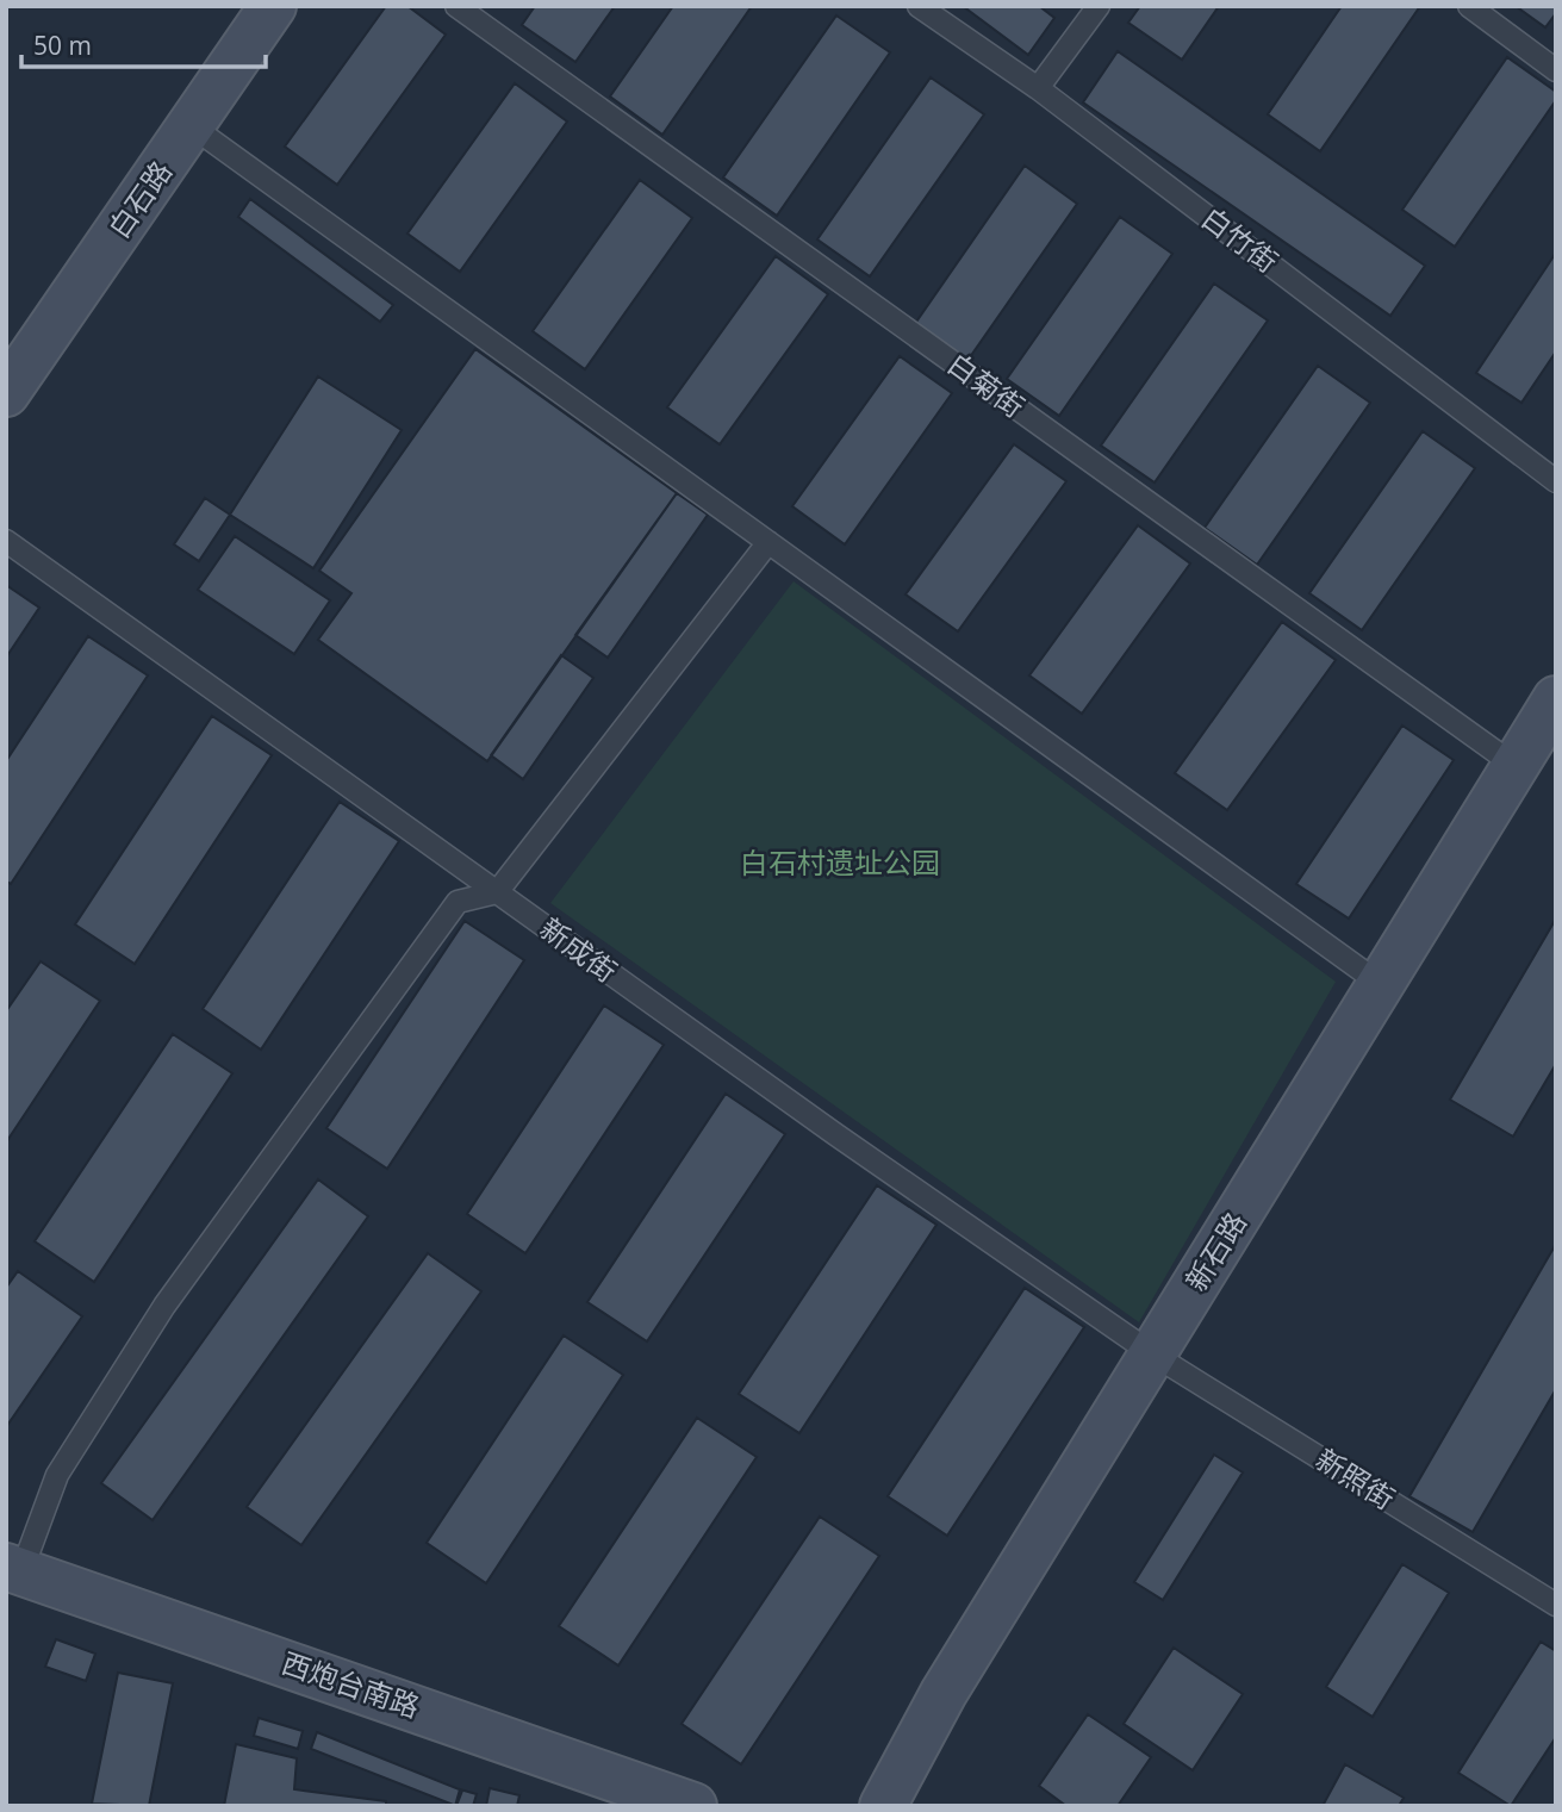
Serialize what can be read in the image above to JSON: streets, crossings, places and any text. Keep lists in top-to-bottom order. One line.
{"streets":{"street":["白石路","新石路","西炮台南路"],"lane":["白竹街","白菊街","新成街","新照街"]},"crossings":[["白菊街","新石路"],["新成街","新石路"],["新成街","新照街"],["新石路","新照街"]],"parks":["白石村遗址公园"],"scale_bar":"50 m"}
